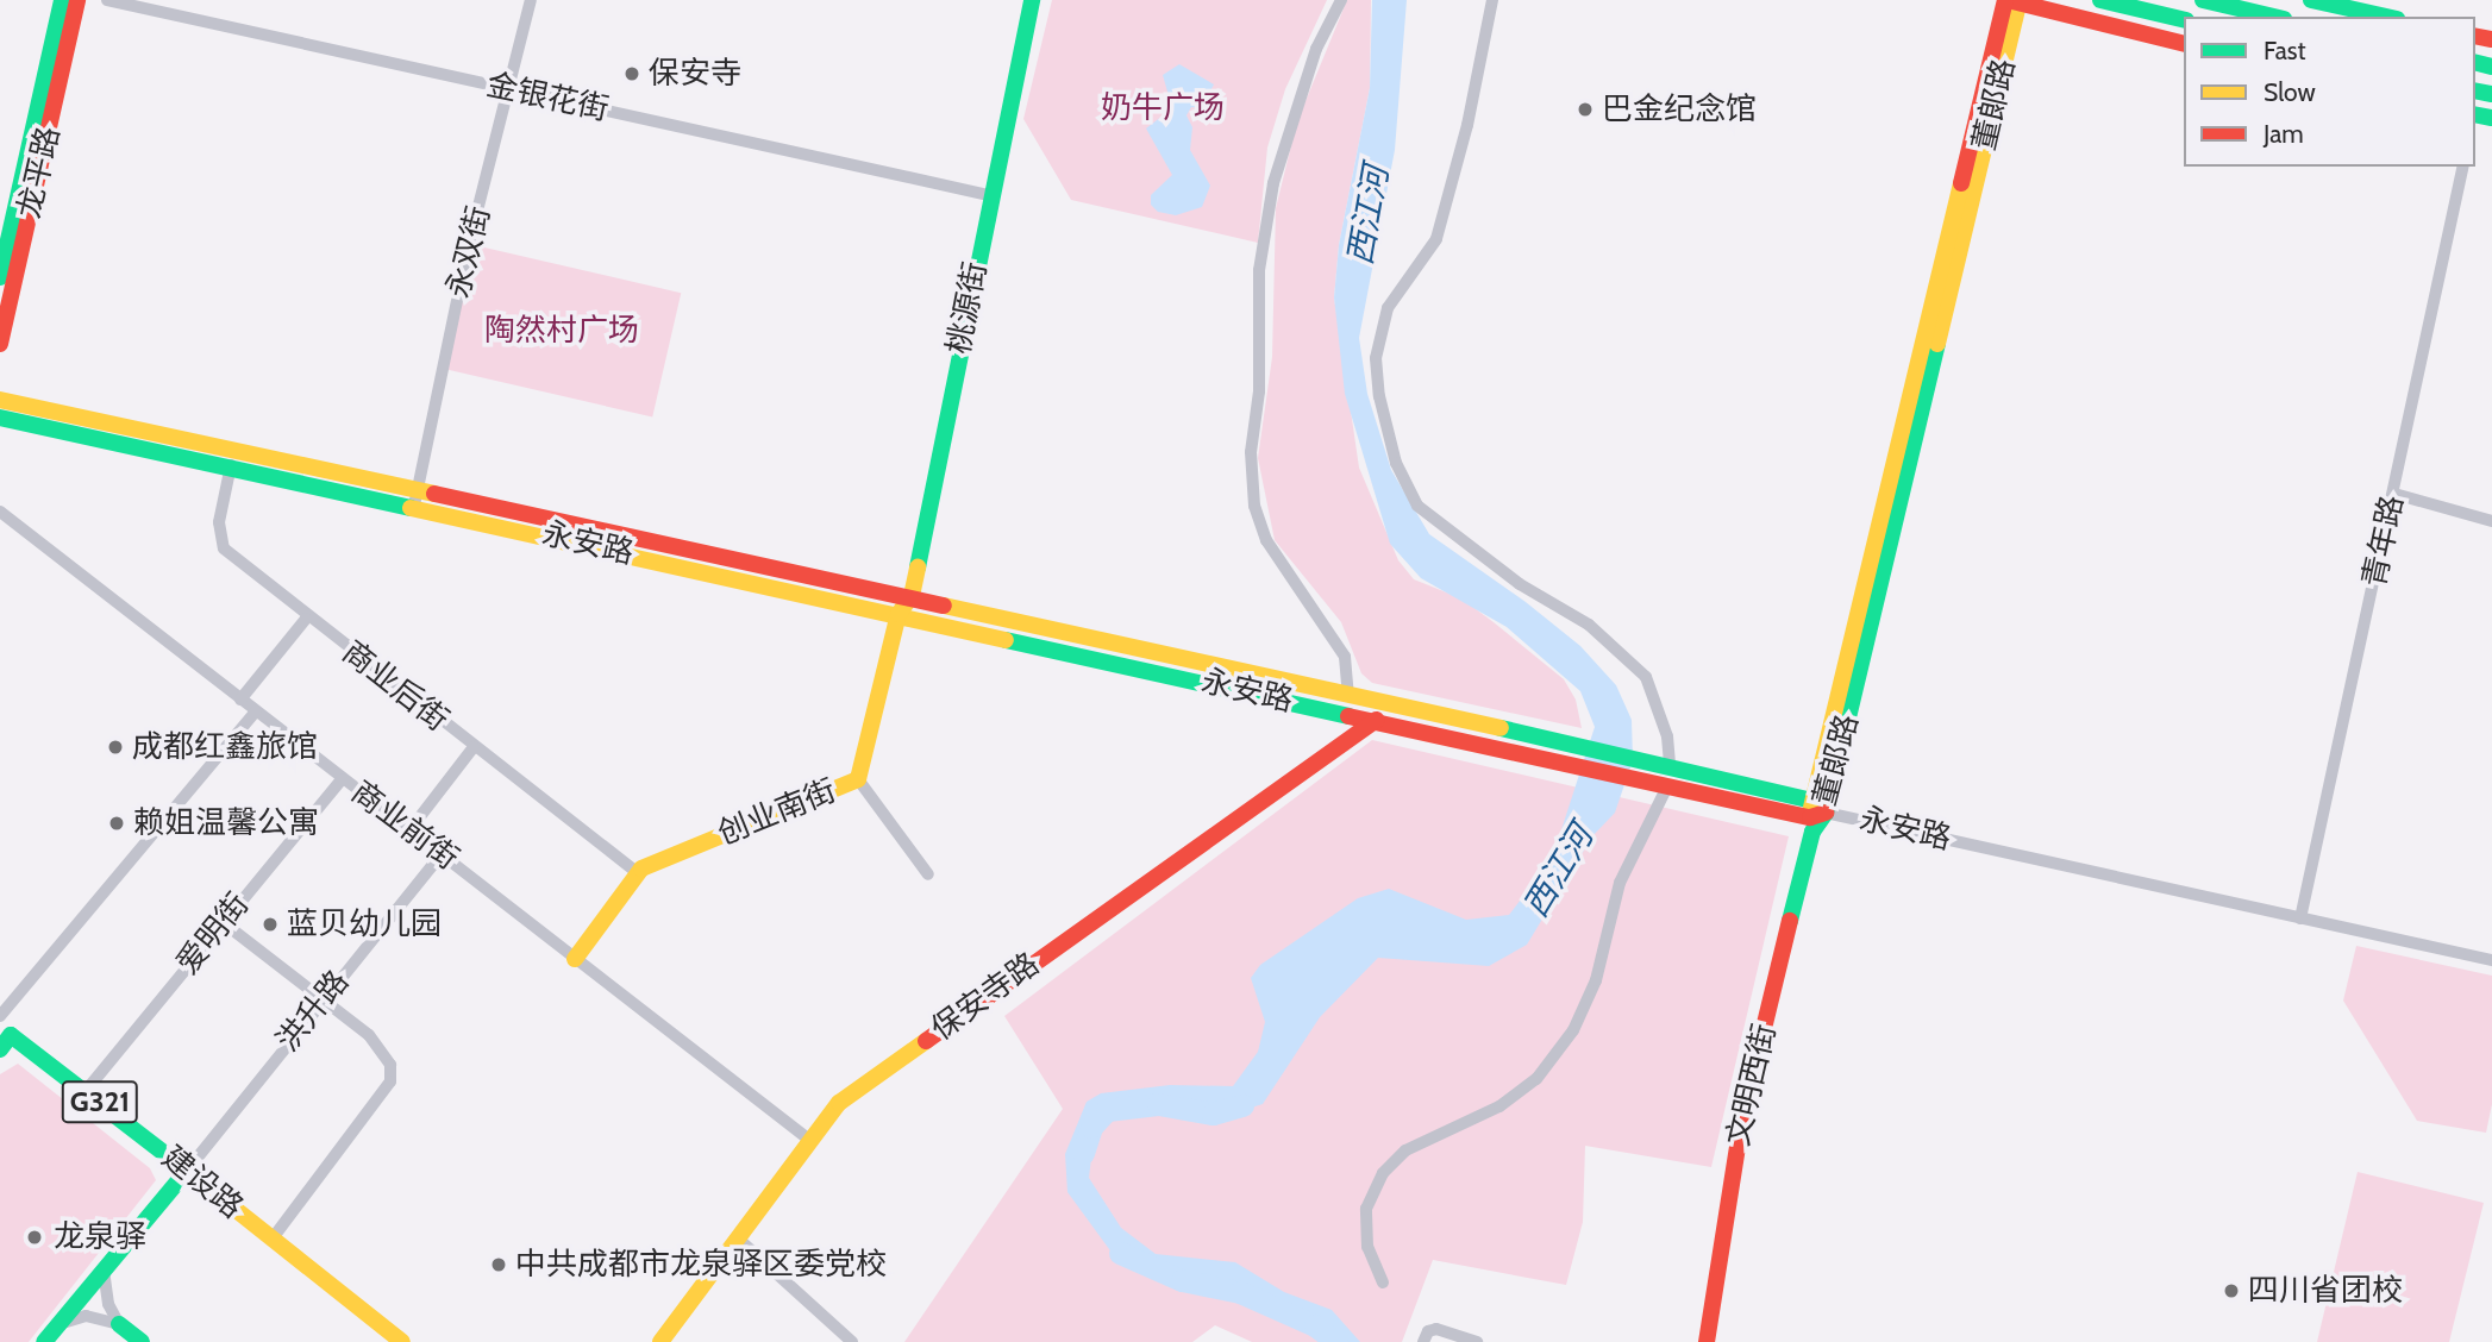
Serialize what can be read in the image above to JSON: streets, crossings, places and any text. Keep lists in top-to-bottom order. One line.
{"streets":{"main road":["董郞路","龙平路","桃源街","永安路","创业南街","保安寺路","文明西街","G321","建设路"],"street":["金银花街","永双街","青年路","商业后街","商业前街","爱明街","洪升路"]},"crossings":[["金银花街","永双街"],["金银花街","桃源街"],["董郞路","永安路"],["董郞路","文明西街"],["永双街","永安路"],["桃源街","永安路"],["桃源街","创业南街"],["青年路","永安路"],["永安路","商业后街"],["永安路","创业南街"],["永安路","保安寺路"],["永安路","文明西街"],["商业后街","创业南街"],["商业前街","爱明街"],["商业前街","保安寺路"],["商业前街","洪升路"],["爱明街","建设路"],["洪升路","建设路"]],"water":["西江河"],"parks":["奶牛广场","陶然村广场"],"places":["保安寺","巴金纪念馆","成都红鑫旅馆","赖姐温馨公寓","蓝贝幼儿园","龙泉驿","中共成都市龙泉驿区委党校","四川省团校"],"legend":["Fast","Slow","Jam"]}
